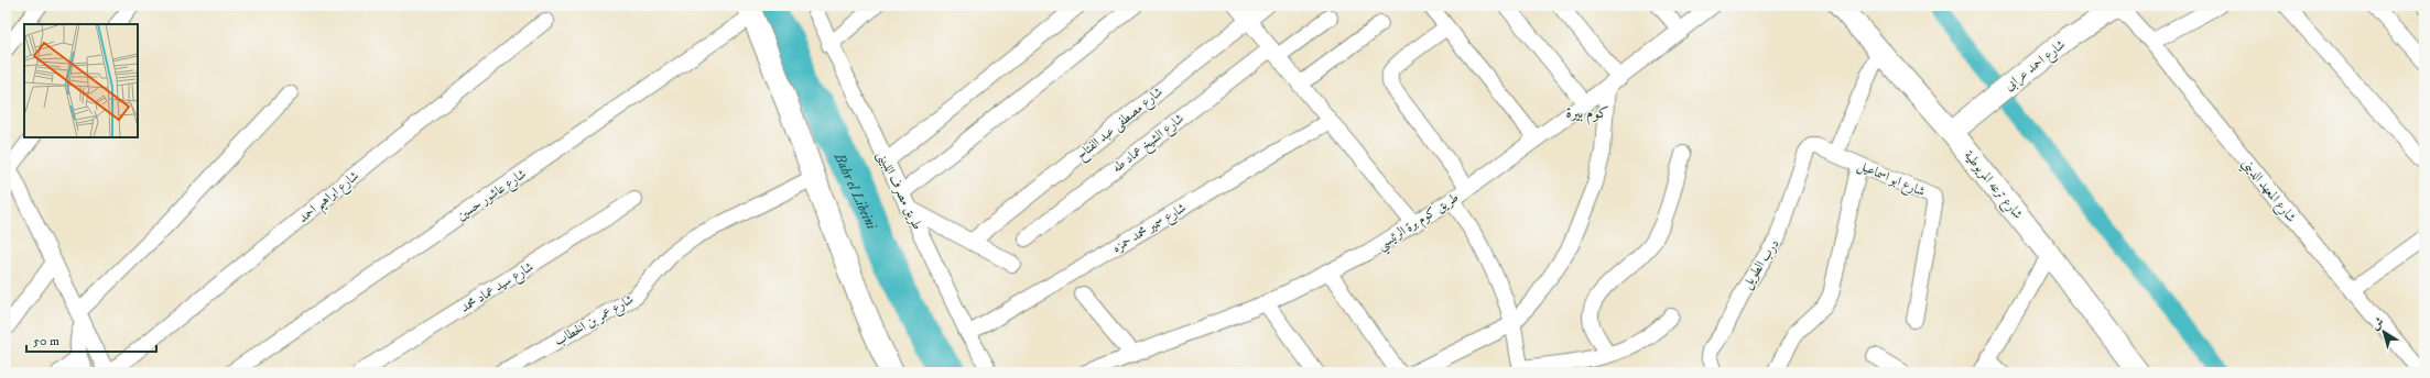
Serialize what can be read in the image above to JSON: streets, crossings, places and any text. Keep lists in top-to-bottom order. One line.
{"streets":{"street":["شارع احمد عرابى","شارع مصطفى عبد الفتاح","شارع الشيخ عماد طه","شارع ابو اسماعيل","شارع ترعه المريوطية","طريق مصرف اللبينى","شارع المعهد الديني","شارع عاشور حسين","شارع ابراهيم احمد","طريق كوم برة الرئيسي","شارع سمير محمد حمزه","درب الطويل","شارع سيد عماد محمد","شارع عمر بن الخطاب"]},"crossings":[["شارع احمد عرابى","شارع ترعه المريوطية"],["شارع احمد عرابى","شارع المعهد الديني"],["شارع ابو اسماعيل","درب الطويل"],["طريق مصرف اللبينى","شارع سمير محمد حمزه"]],"districts":["كوم بيرة"],"water":["Bahr el Libeini"],"scale_bar":"50 m","north":"top left"}
